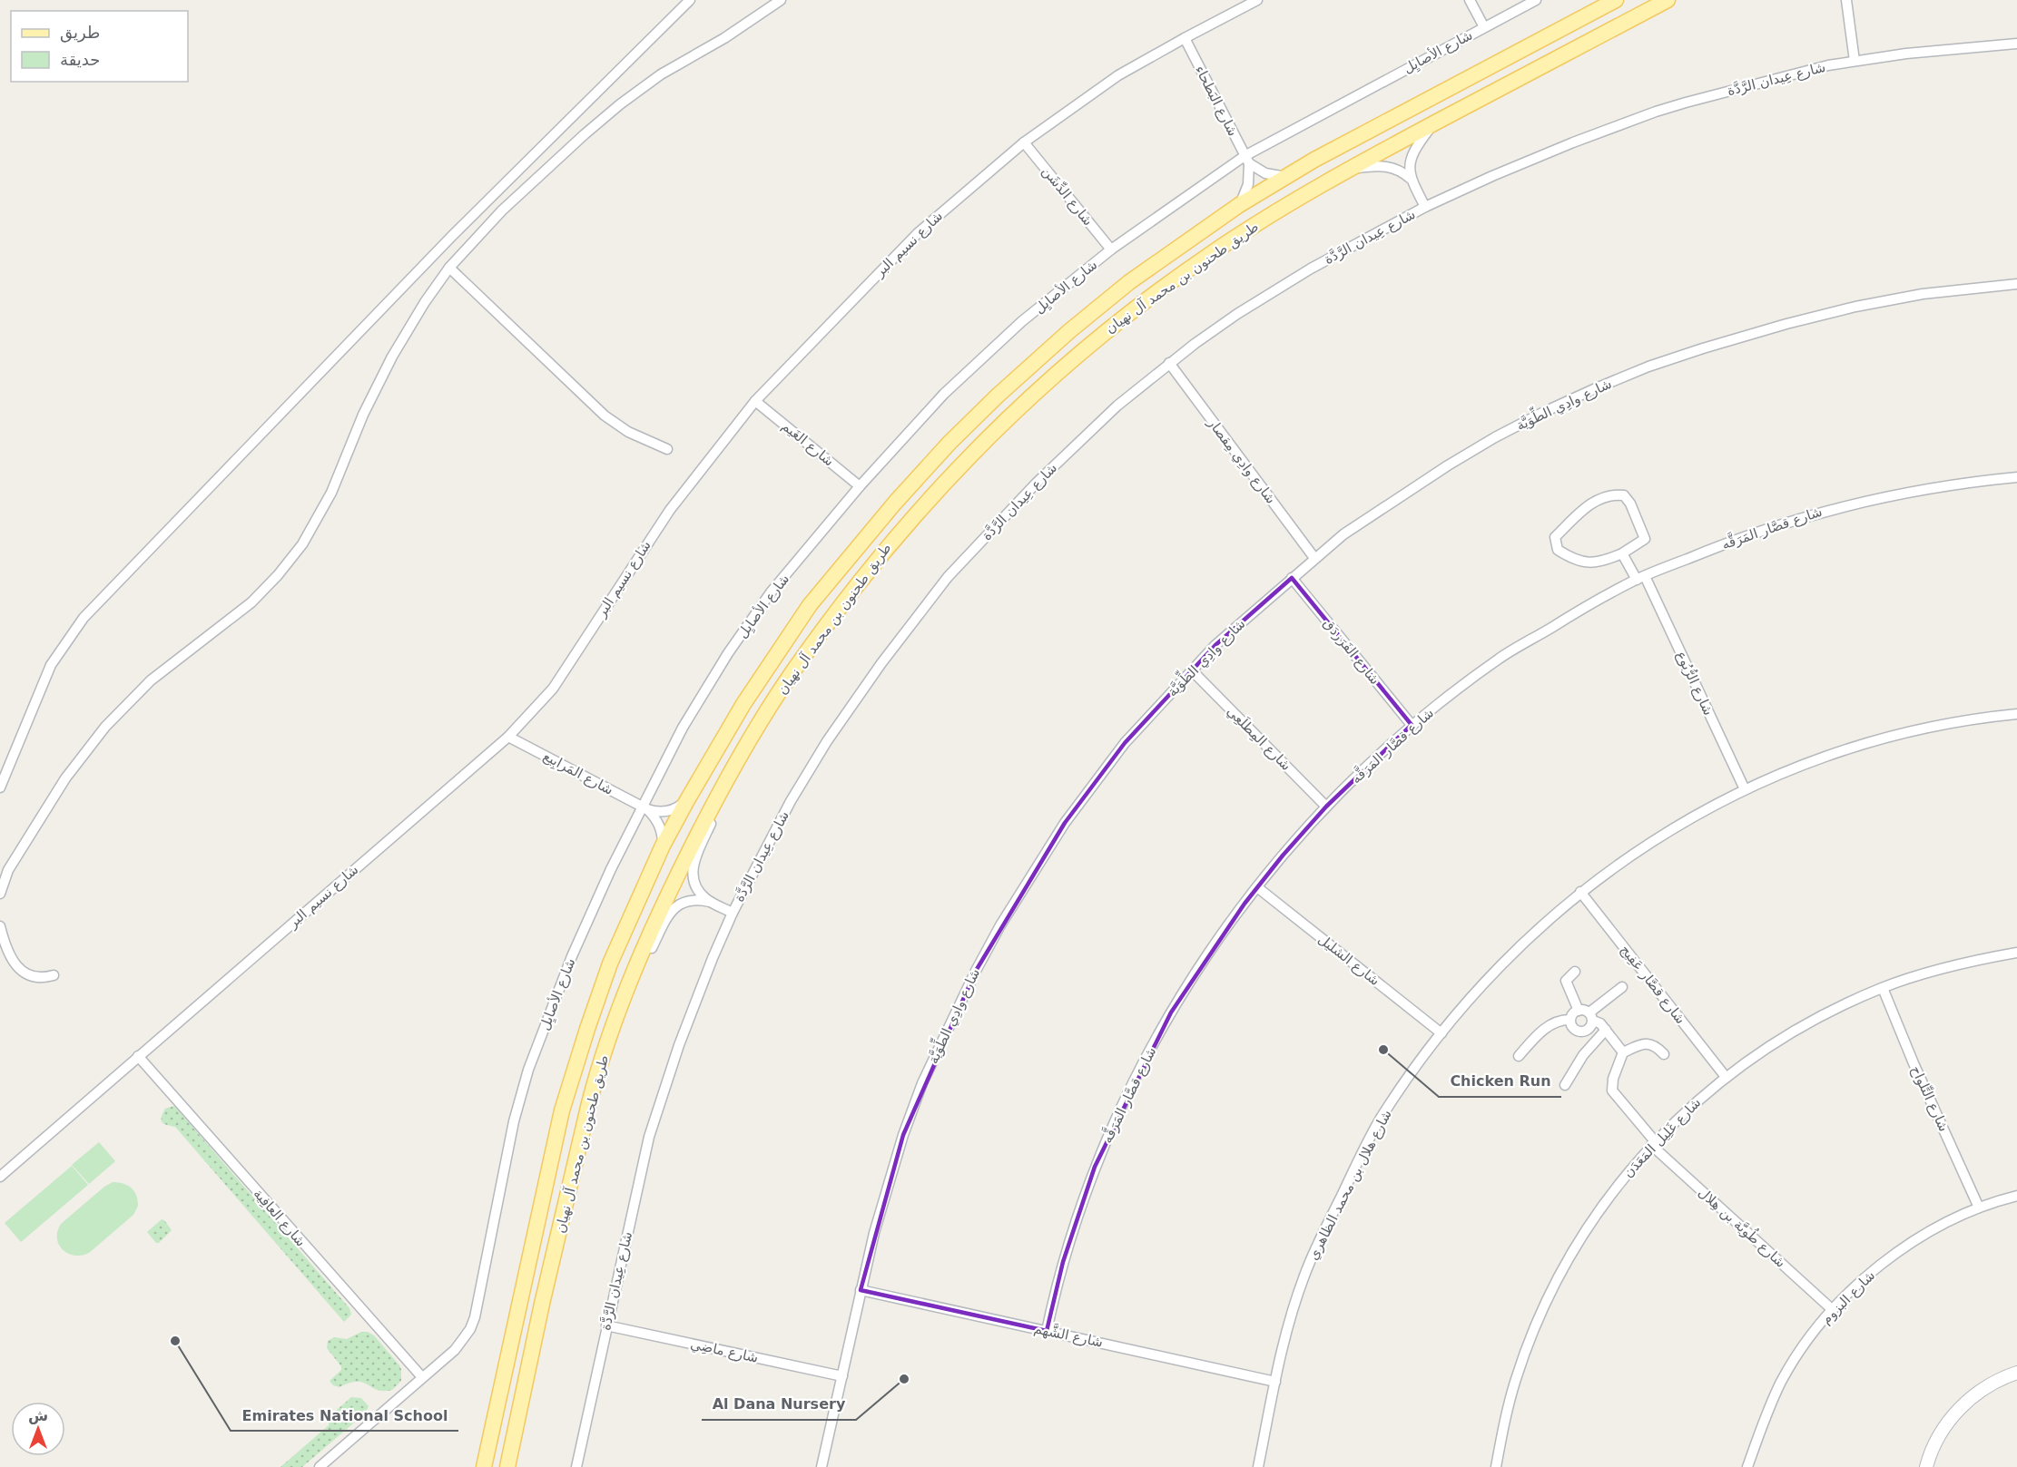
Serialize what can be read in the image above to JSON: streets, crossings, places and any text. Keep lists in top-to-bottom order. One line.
{"streets":{"main road":["طريق طحنون بن محمد آل نهيان"],"street":["شارع الأصايِل","شارع عِيدان الرَّدَّة","شارع البَطحاء","شارع الدِّشَن","شارع نسيم البر","شارع وادِي الطِّوَيَّة","شارع الغَيم","شارع وادِي مِقصار","شارع قصَّار المَرَقَّه","شارع الفَرَزدَق","شارع الرُّبُوع","شارع المِطلَعِي","شارع المَرابِيع","شارع الشليل","شارع قصَّار عَفِيج","شارع التِّلواح","شارع غَلِيل المَعَدَن","شارع هلال بن محمد الظاهري","شارع العافِية","شارع طُويَّة بن هِلال","شارع البزوم","شارع الشَّهم","شارع ماضِي"]},"crossings":[["شارع الأصايِل","شارع البَطحاء"],["شارع الأصايِل","شارع الدِّشَن"],["شارع الأصايِل","شارع الغَيم"],["شارع الأصايِل","شارع المَرابِيع"],["شارع الأصايِل","شارع العافِية"],["شارع عِيدان الرَّدَّة","طريق طحنون بن محمد آل نهيان"],["شارع عِيدان الرَّدَّة","شارع وادِي مِقصار"],["شارع عِيدان الرَّدَّة","شارع ماضِي"],["شارع البَطحاء","شارع نسيم البر"],["شارع الدِّشَن","شارع نسيم البر"],["شارع نسيم البر","شارع الغَيم"],["شارع نسيم البر","شارع المَرابِيع"],["شارع نسيم البر","شارع العافِية"],["طريق طحنون بن محمد آل نهيان","شارع المَرابِيع"],["شارع وادِي الطِّوَيَّة","شارع وادِي مِقصار"],["شارع وادِي الطِّوَيَّة","شارع الفَرَزدَق"],["شارع وادِي الطِّوَيَّة","شارع المِطلَعِي"],["شارع وادِي الطِّوَيَّة","شارع الشَّهم"],["شارع وادِي الطِّوَيَّة","شارع ماضِي"],["شارع قصَّار المَرَقَّه","شارع الفَرَزدَق"],["شارع قصَّار المَرَقَّه","شارع الرُّبُوع"],["شارع قصَّار المَرَقَّه","شارع المِطلَعِي"],["شارع قصَّار المَرَقَّه","شارع الشليل"],["شارع قصَّار المَرَقَّه","شارع الشَّهم"],["شارع الرُّبُوع","شارع هلال بن محمد الظاهري"],["شارع الشليل","شارع هلال بن محمد الظاهري"],["شارع قصَّار عَفِيج","شارع غَلِيل المَعَدَن"],["شارع قصَّار عَفِيج","شارع هلال بن محمد الظاهري"],["شارع التِّلواح","شارع غَلِيل المَعَدَن"],["شارع التِّلواح","شارع البزوم"],["شارع غَلِيل المَعَدَن","شارع طُويَّة بن هِلال"],["شارع هلال بن محمد الظاهري","شارع الشَّهم"],["شارع طُويَّة بن هِلال","شارع البزوم"]],"places":["Chicken Run","Emirates National School","Al Dana Nursery"],"legend":["طريق","حديقة"],"north":"top"}
